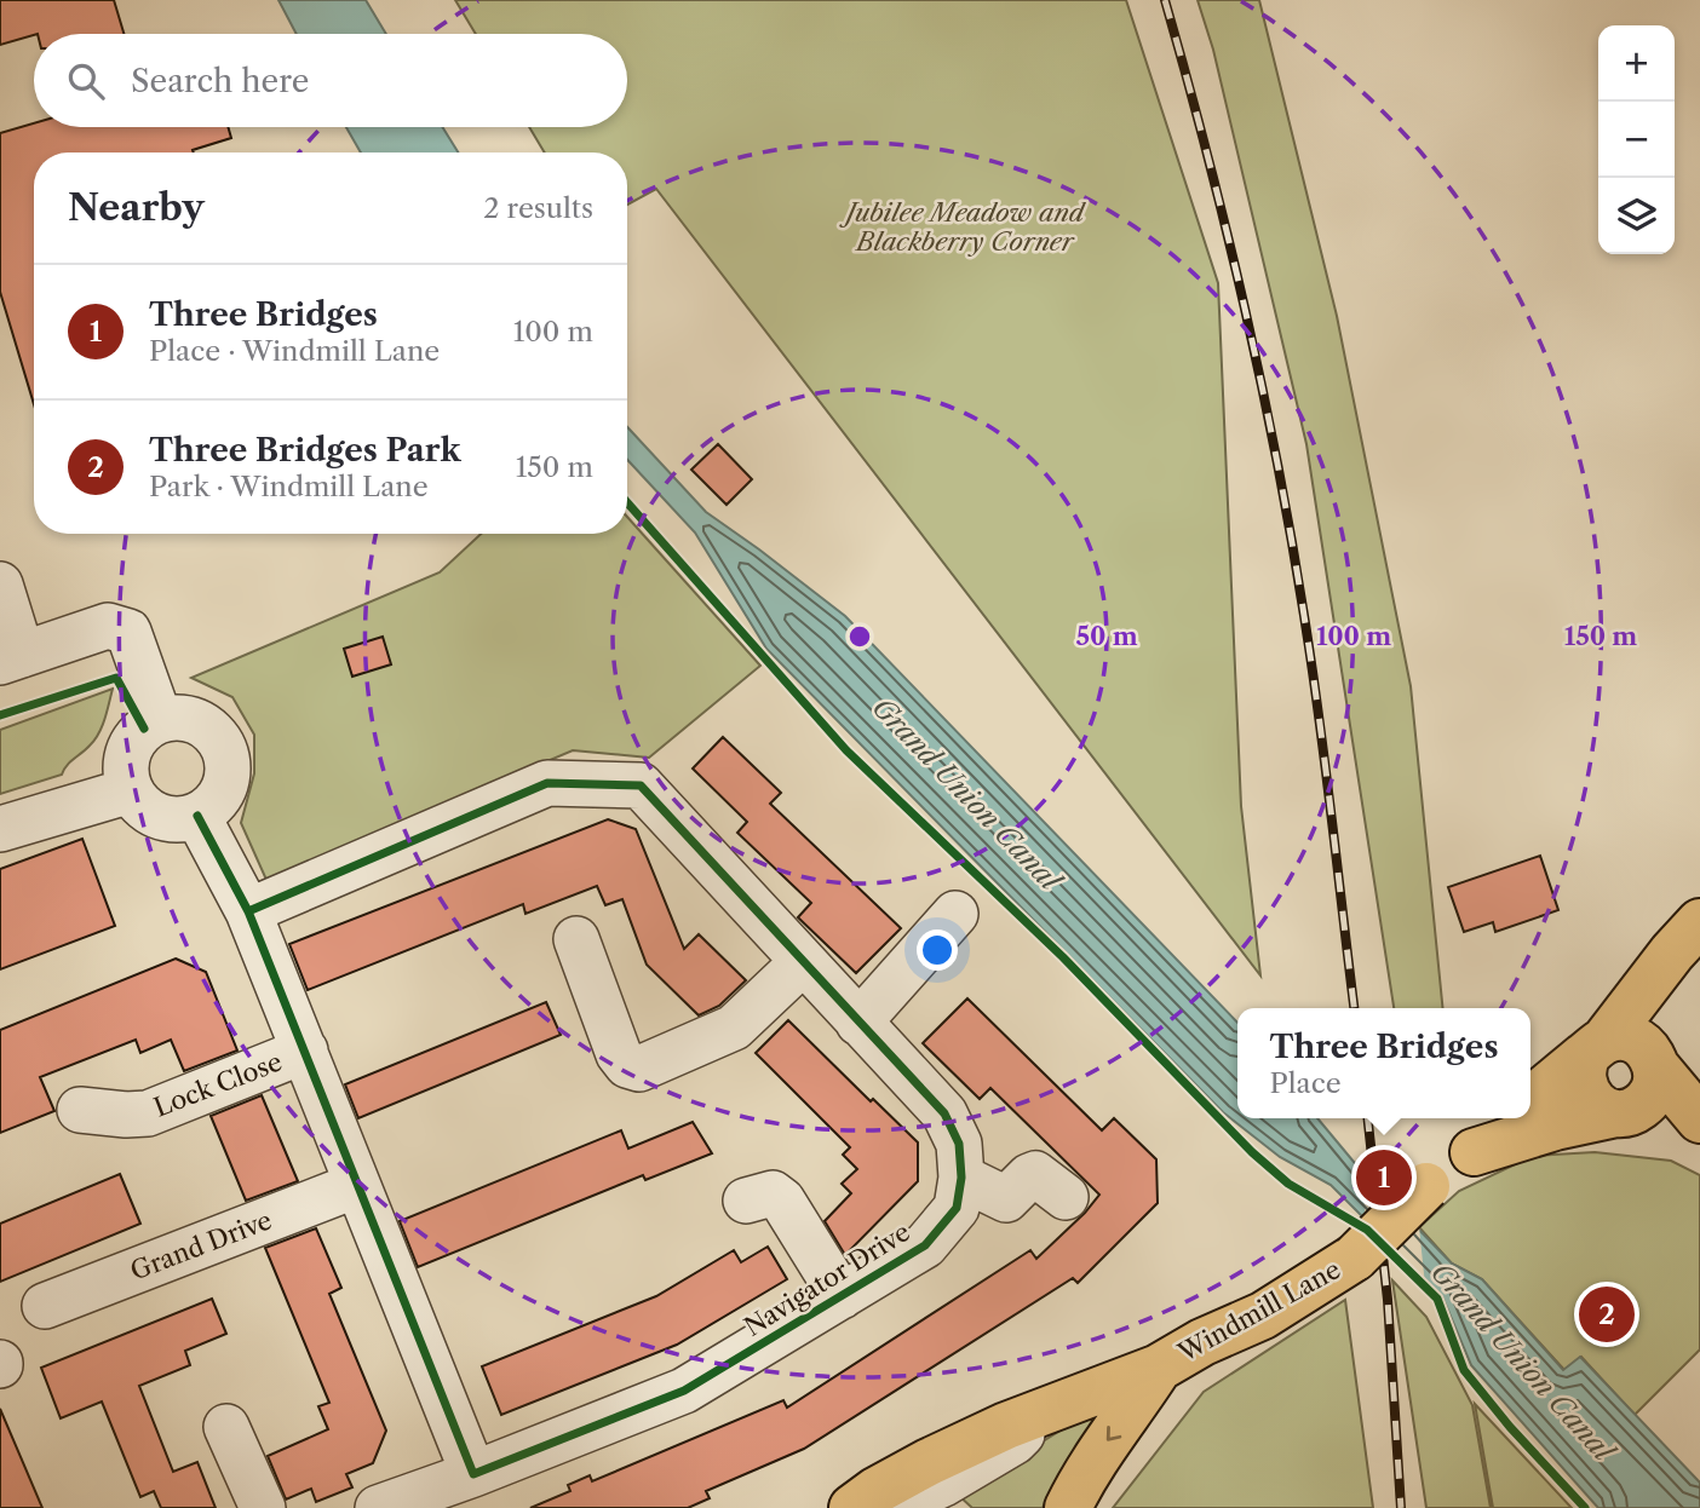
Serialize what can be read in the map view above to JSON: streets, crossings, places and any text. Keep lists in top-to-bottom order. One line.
{"streets":{"main road":["Windmill Lane"],"street":["Lock Close","Grand Drive","Navigator Drive"]},"water":["Grand Union Canal"],"parks":["Jubilee Meadow and Blackberry Corner"],"page":{"map_buttons":["+","−"],"search":"Search here","heading":["Nearby","2 results"],"list":[{"mark":"1","name":"Three Bridges","note":"Place · Windmill Lane","value":"100 m"},{"mark":"2","name":"Three Bridges Park","note":"Park · Windmill Lane","value":"150 m"}],"popup":["Three Bridges","Place"],"pins":["1","2"]},"rings":["50 m","100 m","150 m"]}
